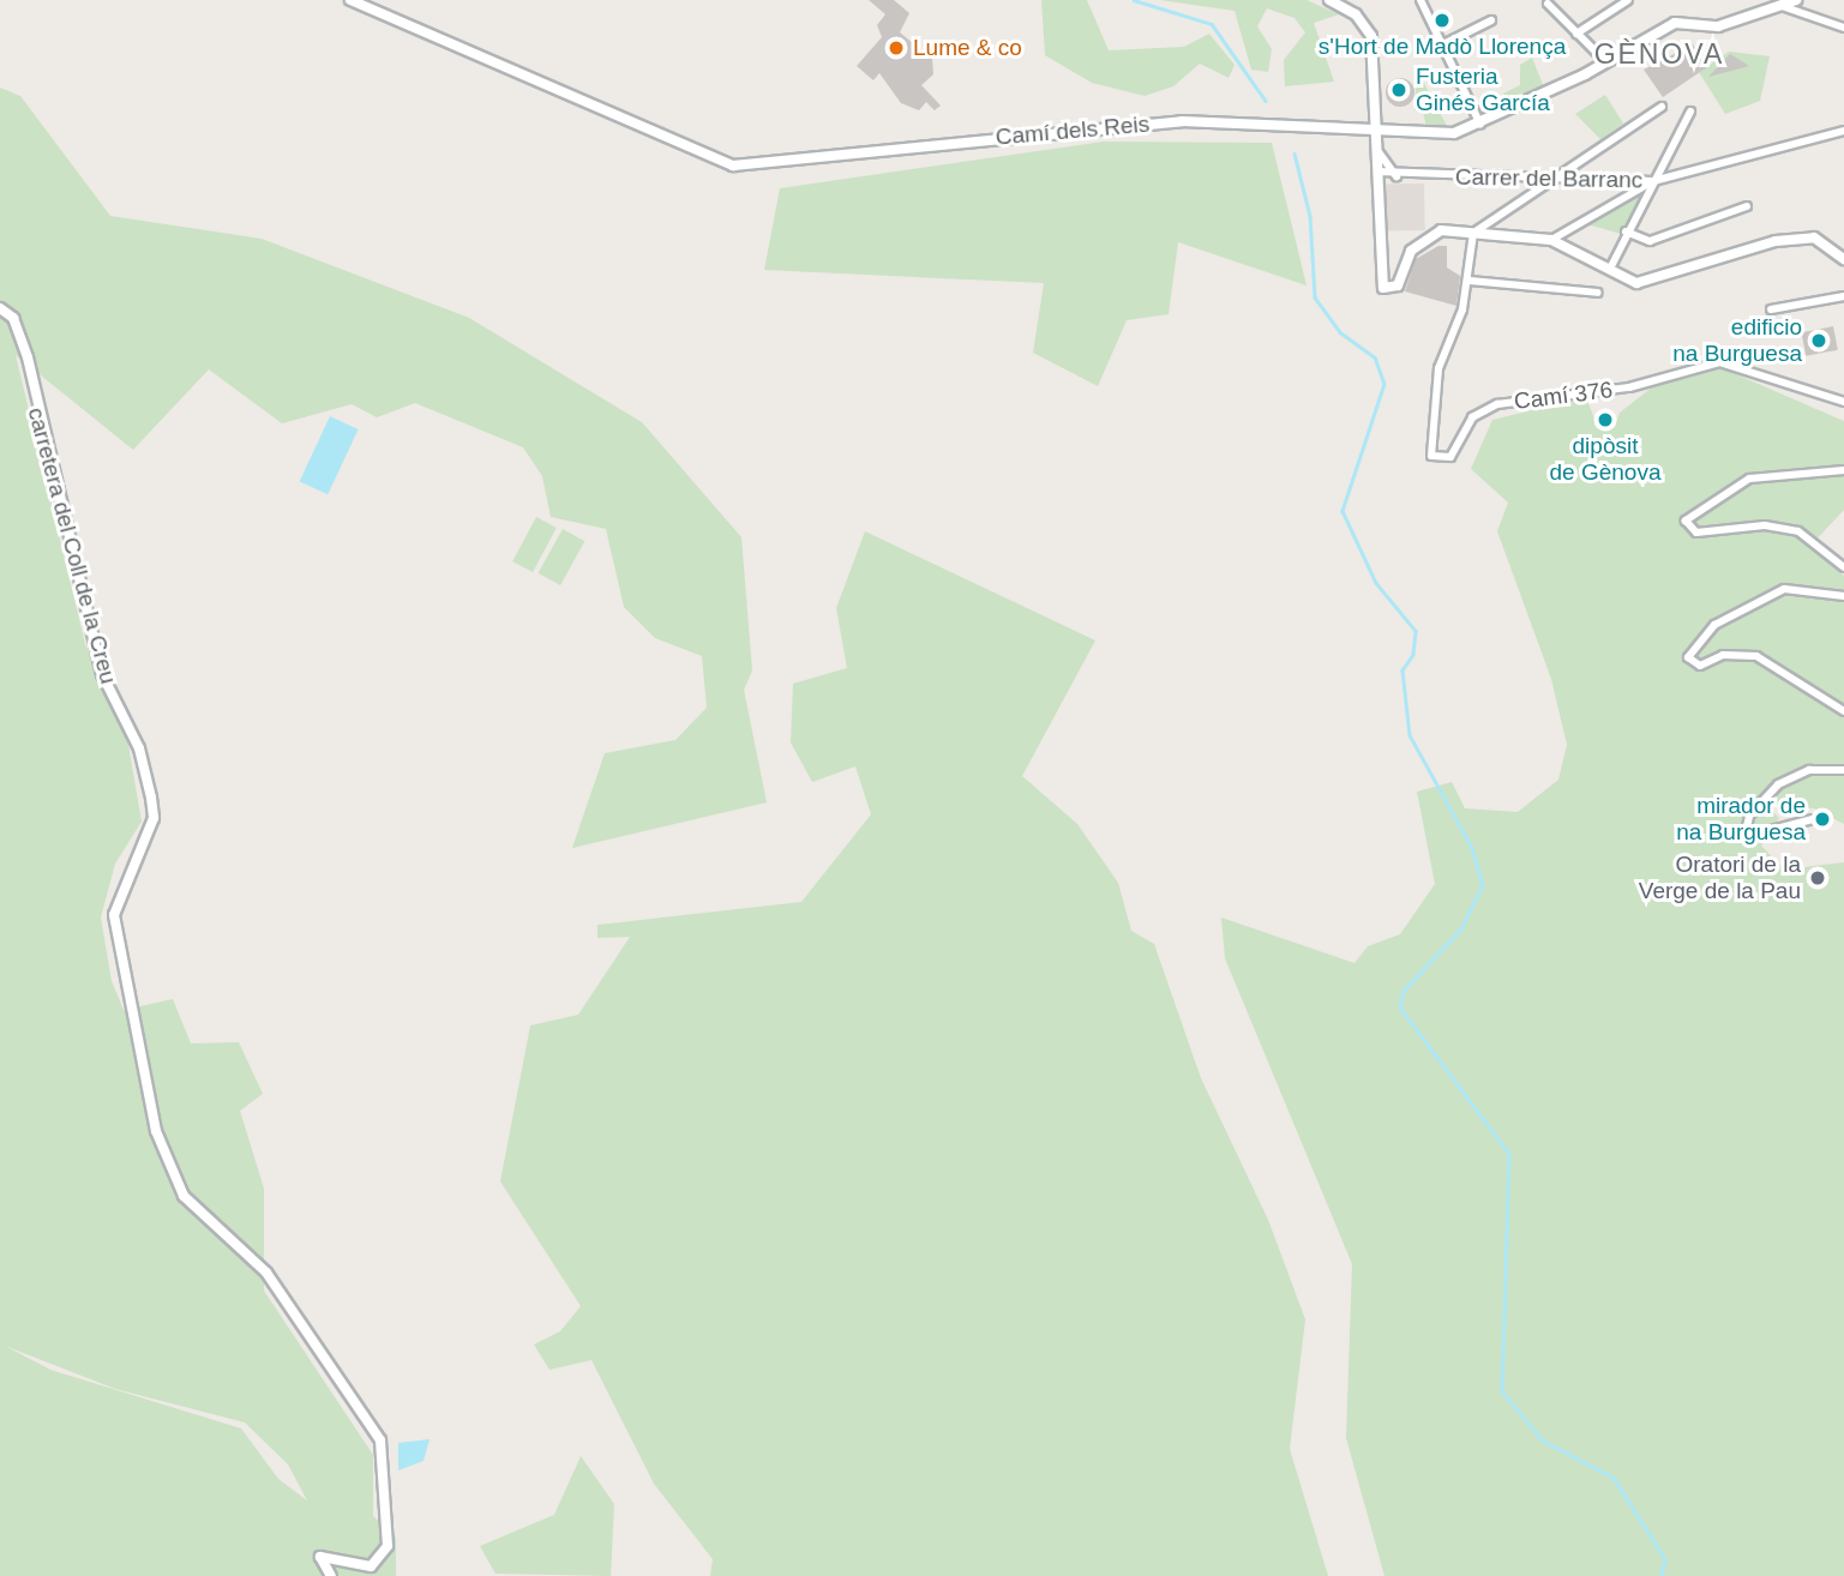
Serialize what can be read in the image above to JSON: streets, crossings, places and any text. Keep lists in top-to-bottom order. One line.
{"streets":{"street":["Camí dels Reis","Carrer del Barranc","Camí 376","carretera del Coll de la Creu"]},"districts":["GÈNOVA"],"places":["s'Hort de Madò Llorença","Lume & co","Fusteria Ginés García","edificio na Burguesa","dipòsit de Gènova","mirador de na Burguesa","Oratori de la Verge de la Pau"]}
